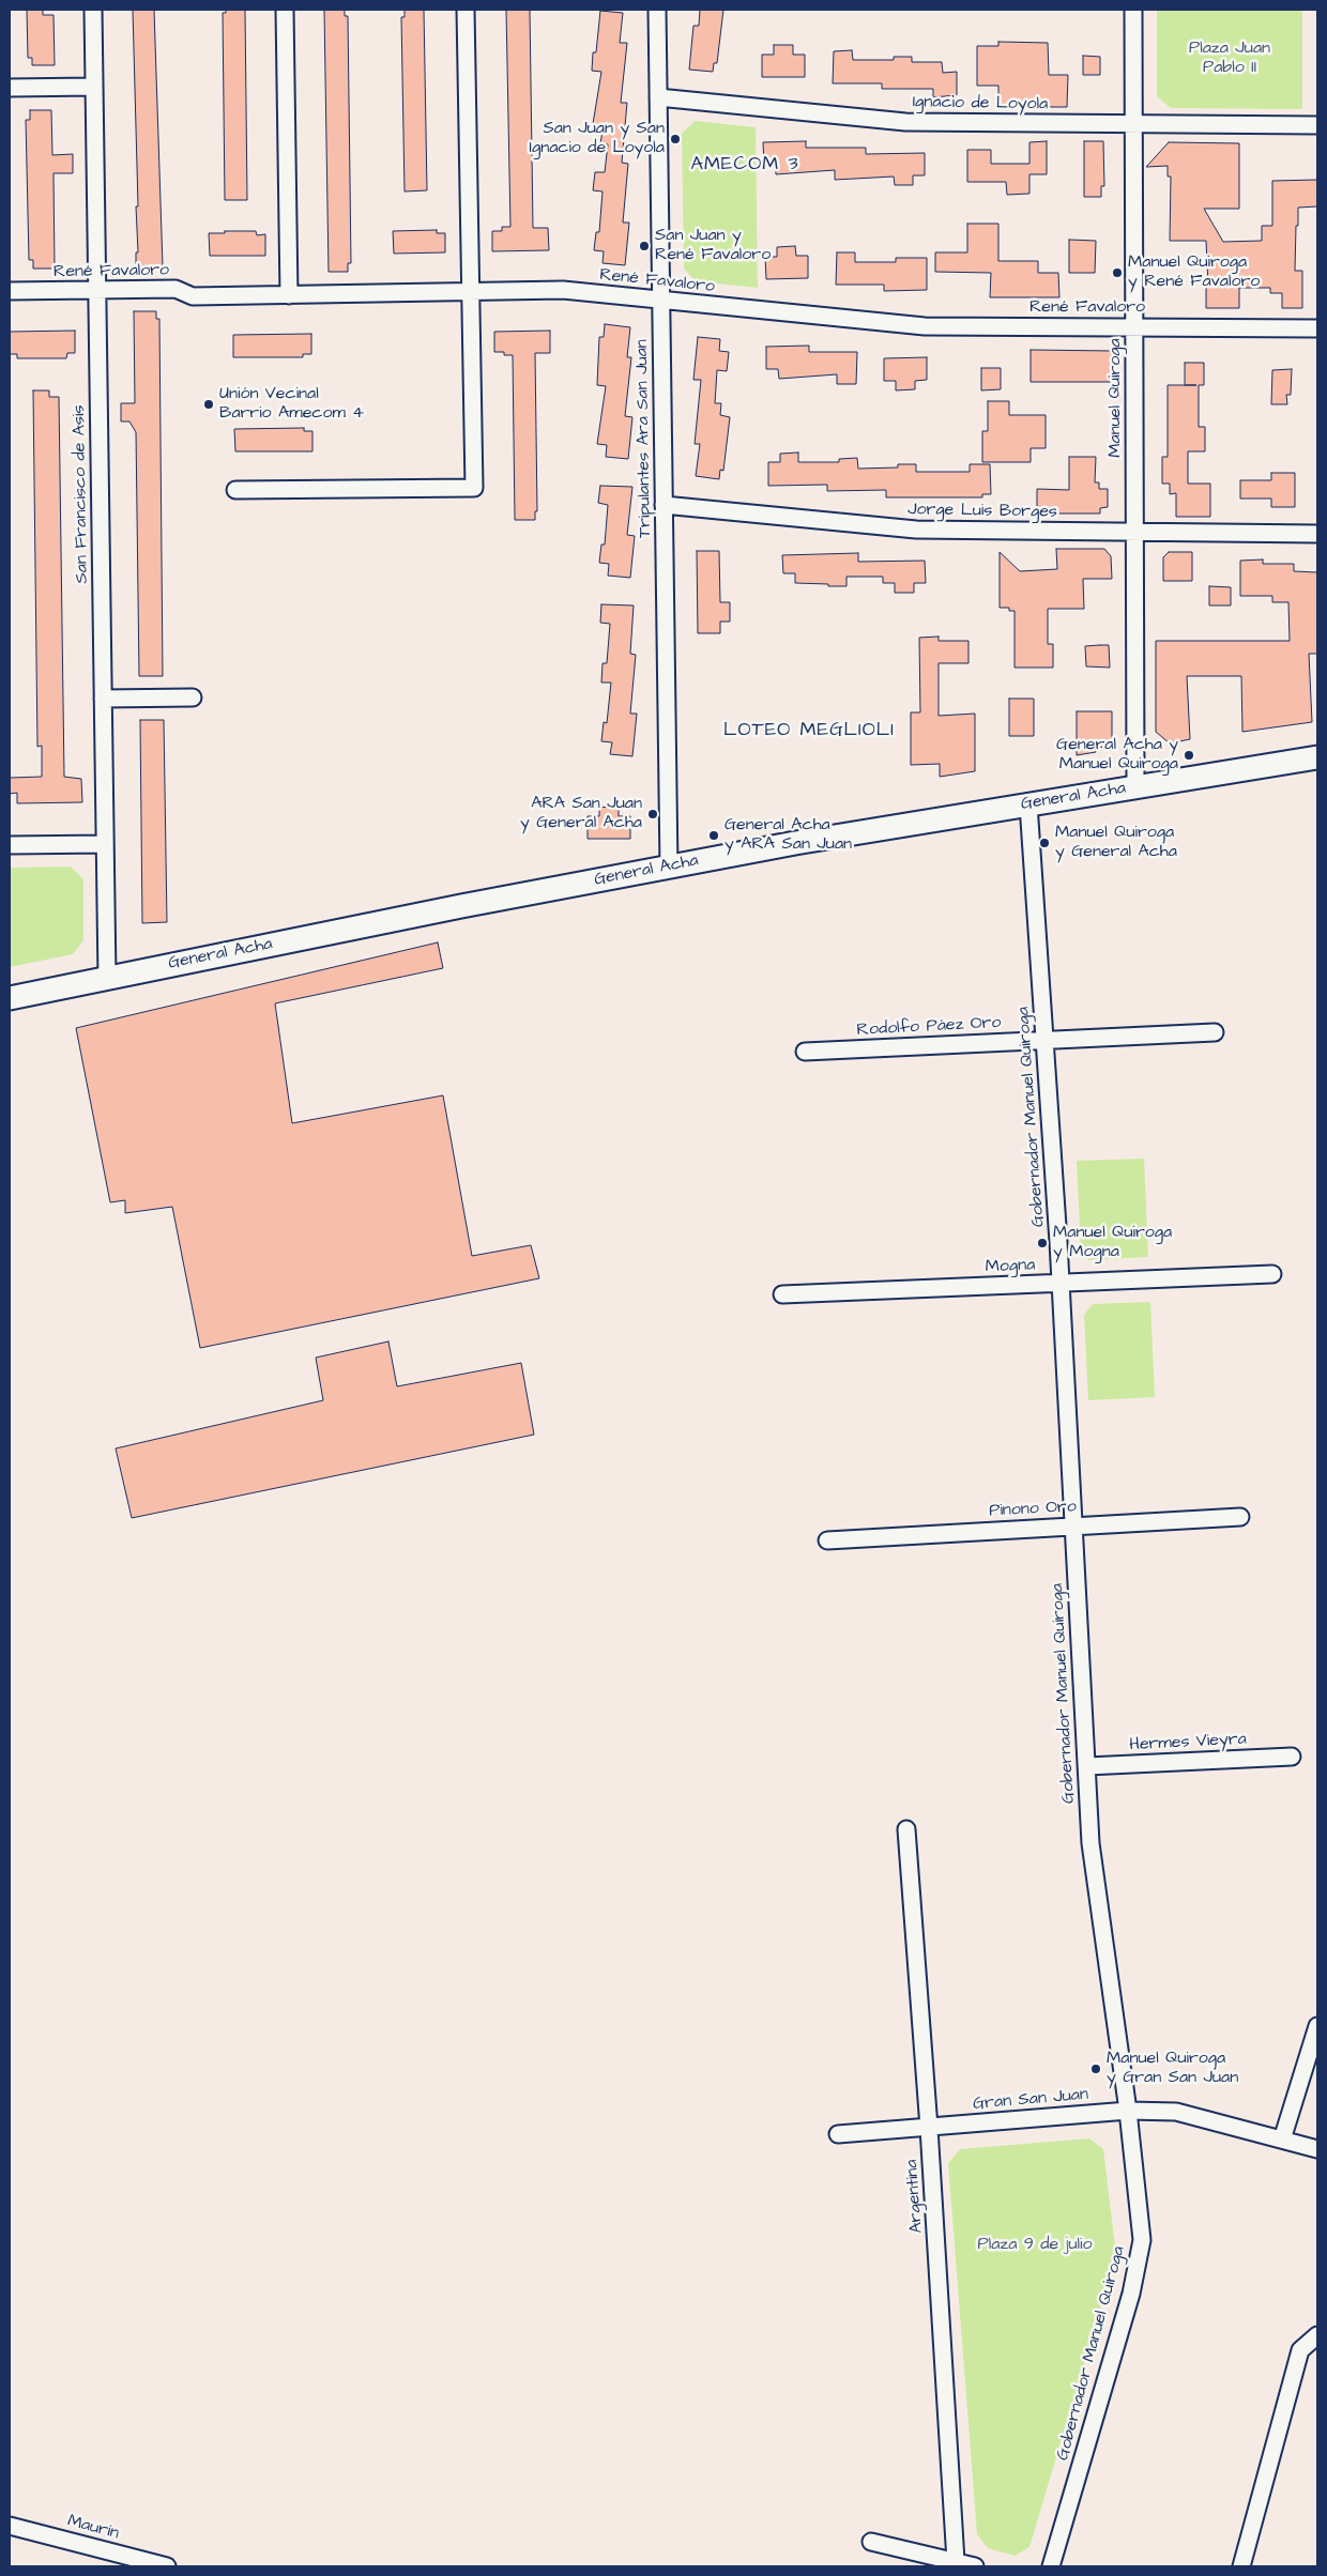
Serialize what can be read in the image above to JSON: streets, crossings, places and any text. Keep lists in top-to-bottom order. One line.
{"streets":{"main road":["General Acha"],"street":["Ignacio de Loyola","René Favaloro","Manuel Quiroga","Tripulantes Ara San Juan","San Francisco de Asis","Jorge Luis Borges","Rodolfo Páez Oro","Gobernador Manuel Quiroga","Mogna","Pinono Oro","Hermes Vieyra","Gran San Juan","Argentina","Maurín"]},"crossings":[["Ignacio de Loyola","Manuel Quiroga"],["Ignacio de Loyola","Tripulantes Ara San Juan"],["René Favaloro","Manuel Quiroga"],["René Favaloro","Tripulantes Ara San Juan"],["René Favaloro","San Francisco de Asis"],["Manuel Quiroga","Jorge Luis Borges"],["Manuel Quiroga","General Acha"],["Tripulantes Ara San Juan","Jorge Luis Borges"],["Tripulantes Ara San Juan","General Acha"],["San Francisco de Asis","General Acha"],["General Acha","Gobernador Manuel Quiroga"],["Rodolfo Páez Oro","Gobernador Manuel Quiroga"],["Gobernador Manuel Quiroga","Mogna"],["Gobernador Manuel Quiroga","Pinono Oro"],["Gobernador Manuel Quiroga","Hermes Vieyra"],["Gobernador Manuel Quiroga","Gran San Juan"],["Gran San Juan","Argentina"]],"districts":["AMECOM 3","LOTEO MEGLIOLI"],"parks":["Plaza Juan Pablo II","Plaza 9 de julio"],"places":["San Juan y San Ignacio de Loyola","San Juan y René Favaloro","Manuel Quiroga y René Favaloro","Unión Vecinal Barrio Amecom 4","General Acha y Manuel Quiroga","ARA San Juan y General Acha","General Acha y ARA San Juan","Manuel Quiroga y General Acha","Manuel Quiroga y Mogna","Manuel Quiroga y Gran San Juan"]}
